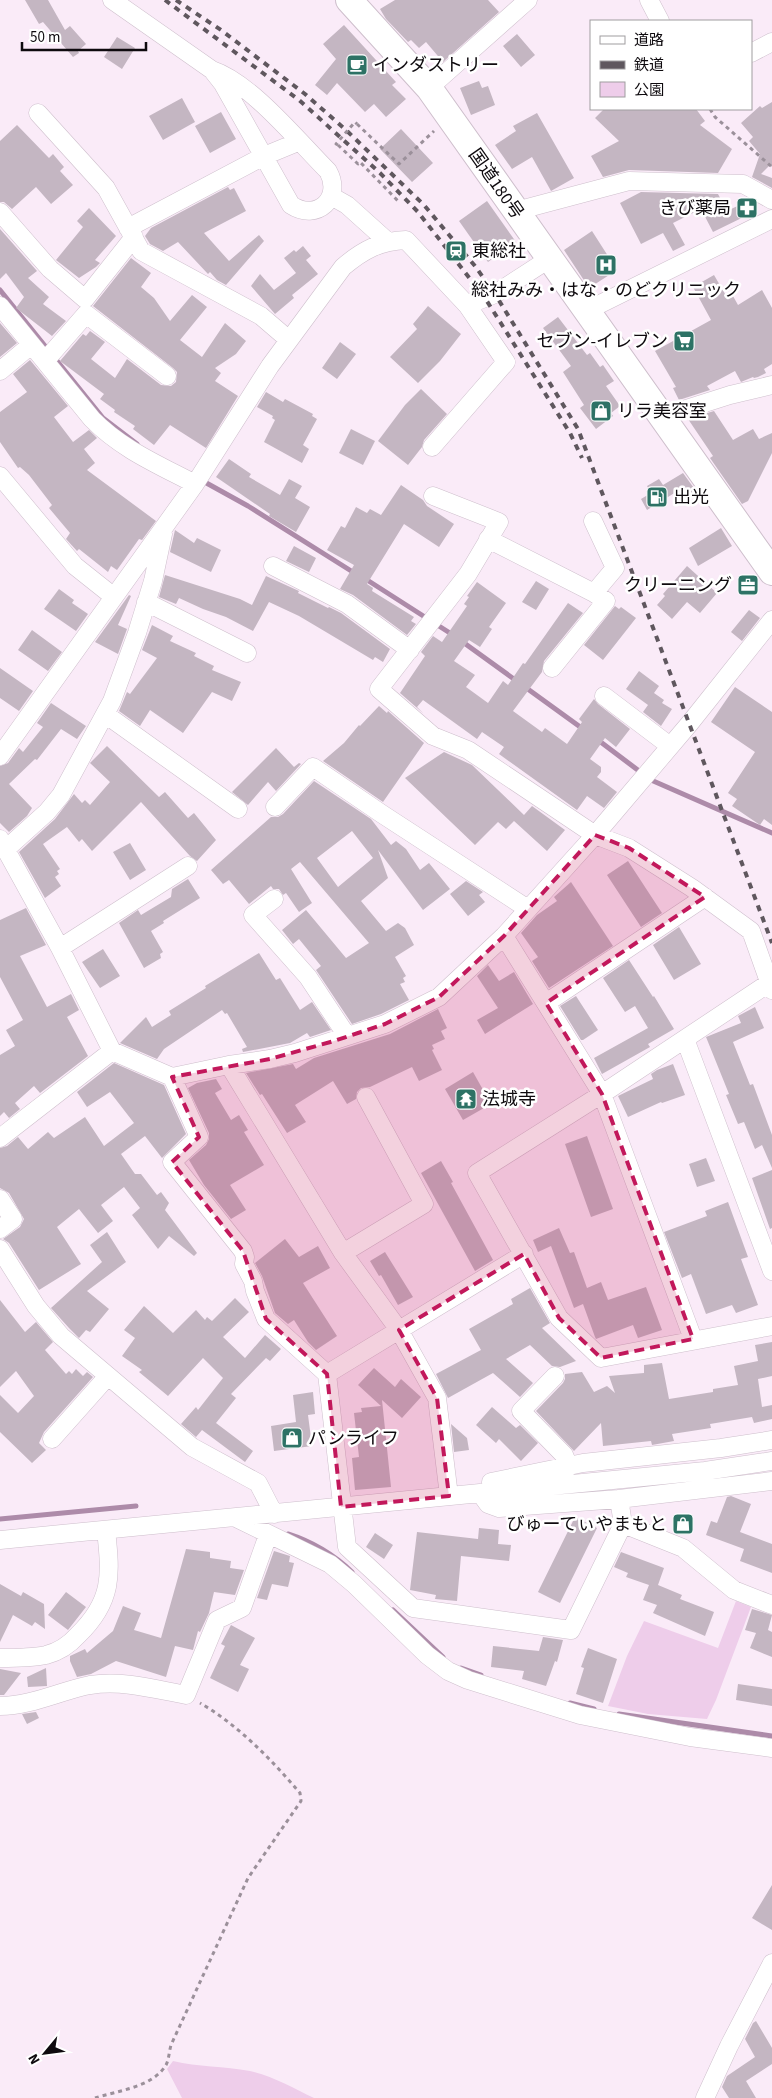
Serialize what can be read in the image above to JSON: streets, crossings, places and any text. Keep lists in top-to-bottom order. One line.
{"streets":{"highway":["国道180号"]},"places":{"cafe":["インダストリー"],"pharmacy":["きび薬局"],"station":["東総社"],"hospital":["総社みみ・はな・のどクリニック"],"supermarket":["セブン-イレブン"],"shop":["リラ美容室","パンライフ","びゅーてぃやまもと"],"fuel station":["出光"],"office":["クリーニング"],"temple":["法城寺"]},"legend":["道路","鉄道","公園"],"scale_bar":"50 m","north":"bottom left"}
